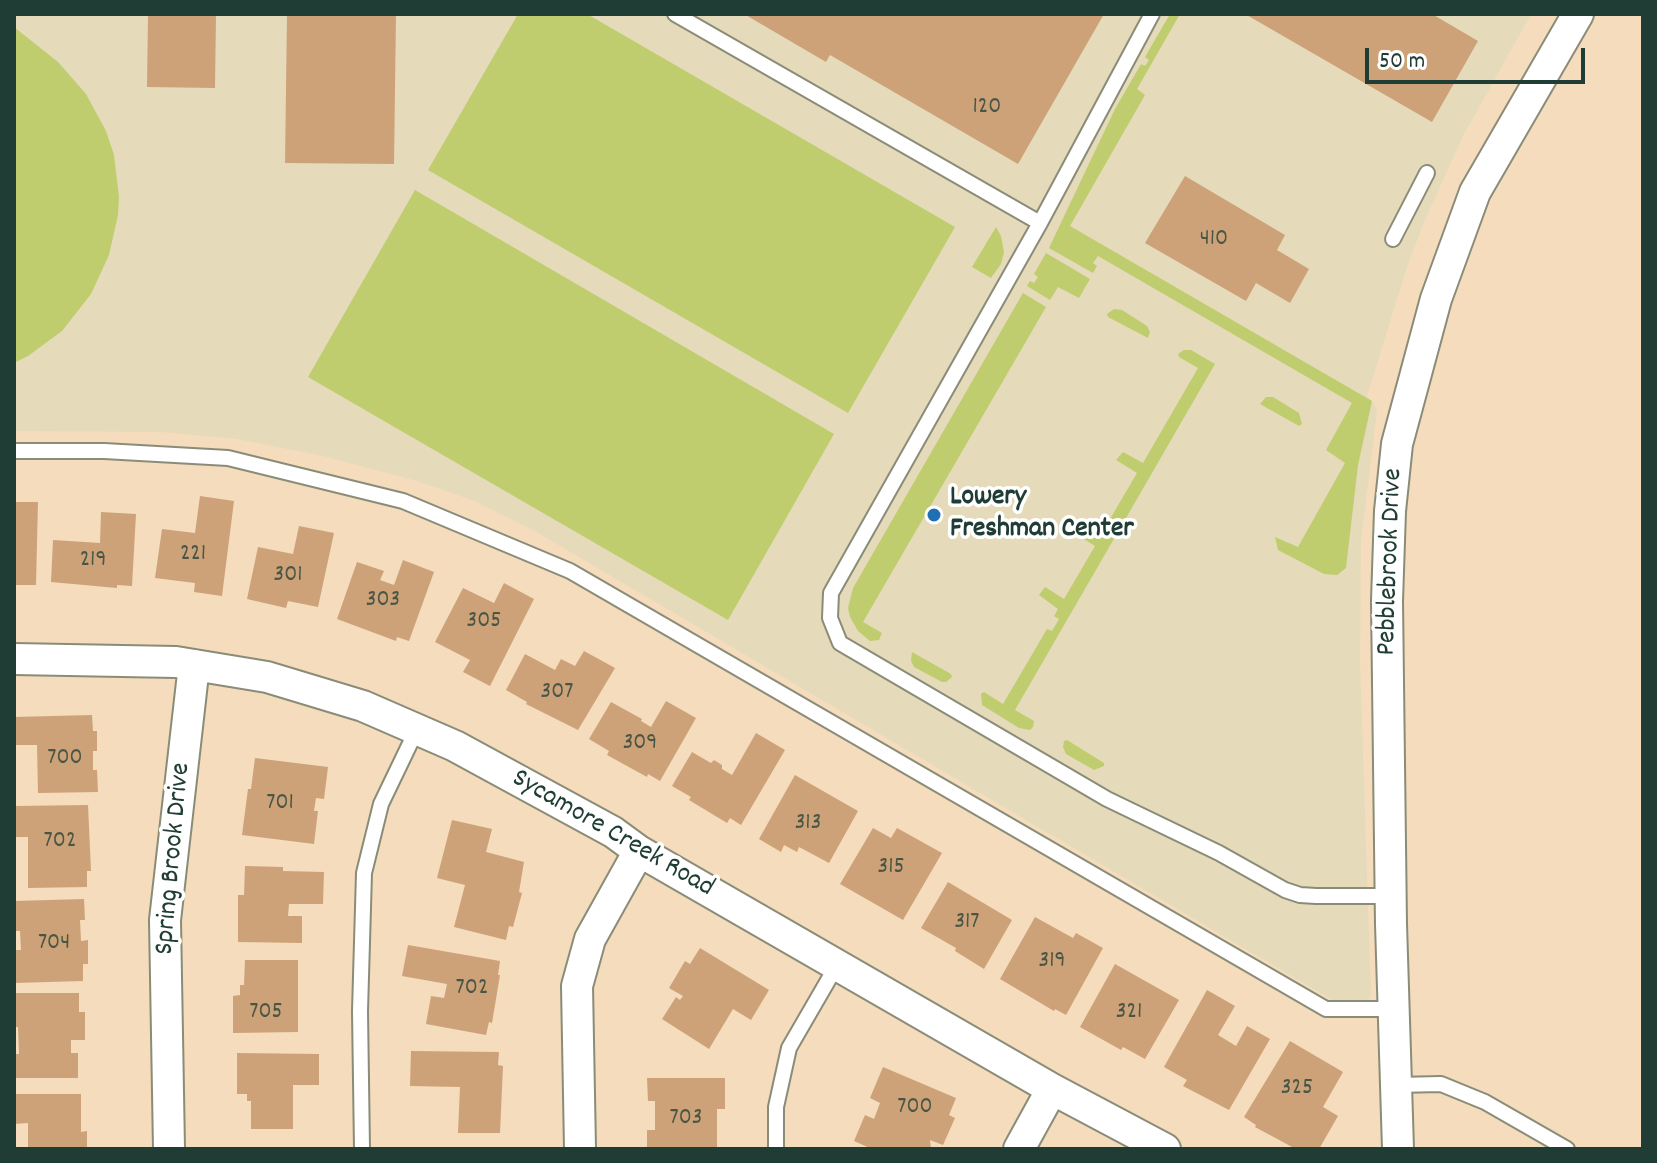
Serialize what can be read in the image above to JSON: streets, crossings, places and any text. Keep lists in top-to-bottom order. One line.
{"streets":{"street":["Pebblebrook Drive","Sycamore Creek Road","Spring Brook Drive"]},"crossings":[["Sycamore Creek Road","Spring Brook Drive"]],"places":["Lowery Freshman Center"],"house_numbers":["120","410","221","219","301","303","305","307","309","700","701","313","702","315","317","704","319","702","705","321","325","700","703"],"scale_bar":"50 m"}
